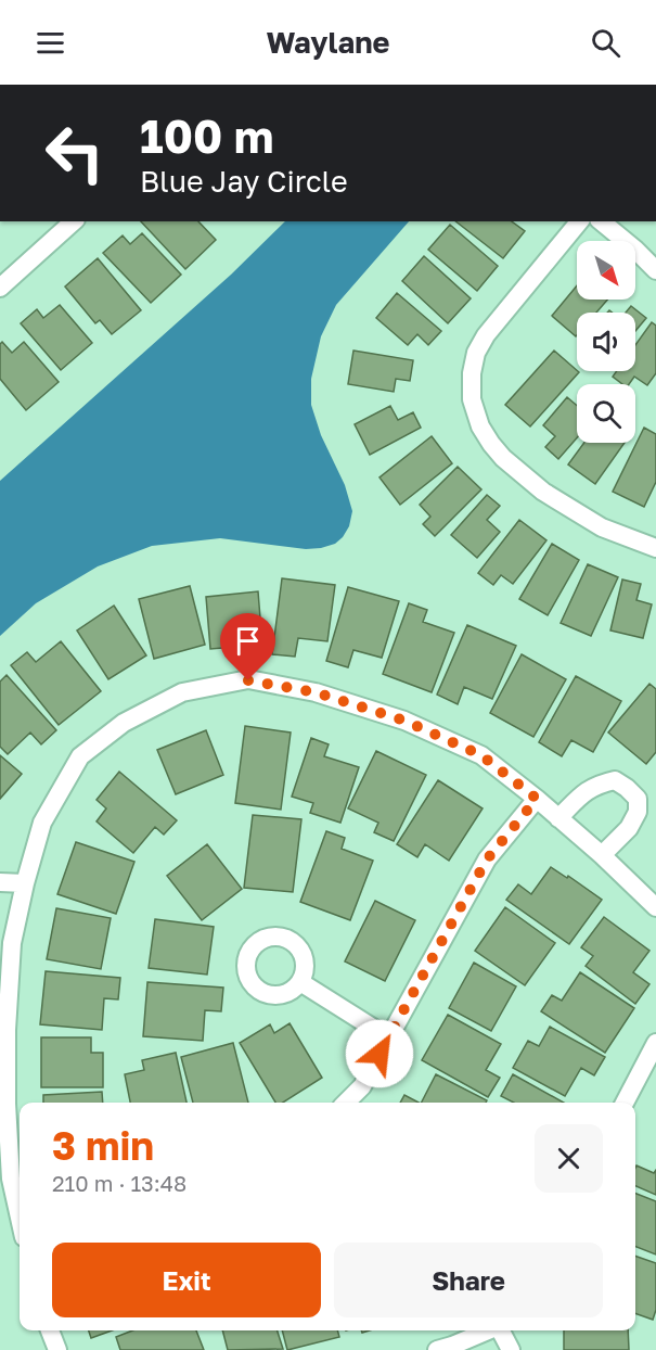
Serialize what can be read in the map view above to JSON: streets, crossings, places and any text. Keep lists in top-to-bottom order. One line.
{"north":"bottom right","page":{"header":"Waylane","turn":["100 m","Blue Jay Circle"],"heading":["3 min","210 m · 13:48"],"buttons":["Exit","Share"]}}
